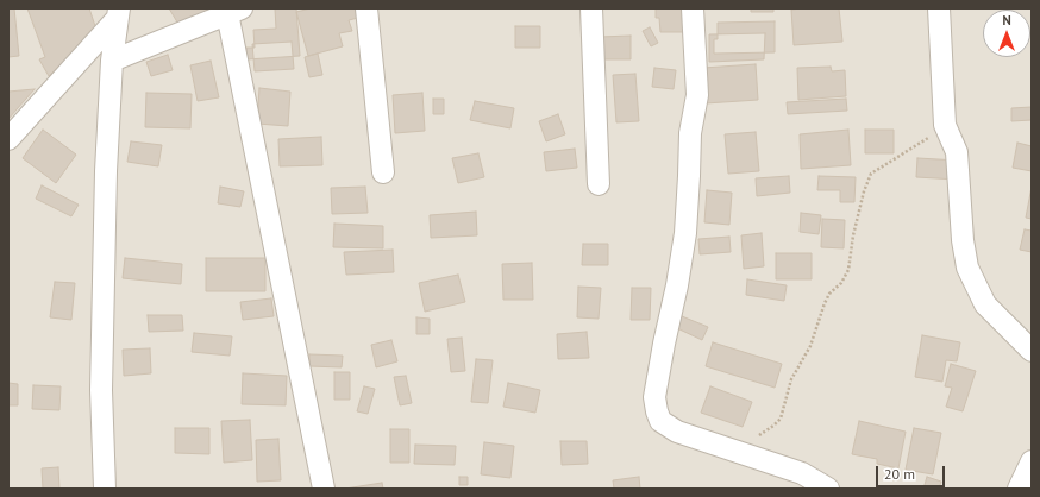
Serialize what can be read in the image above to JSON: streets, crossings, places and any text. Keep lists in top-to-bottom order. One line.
{"scale_bar":"20 m","north":"top"}
